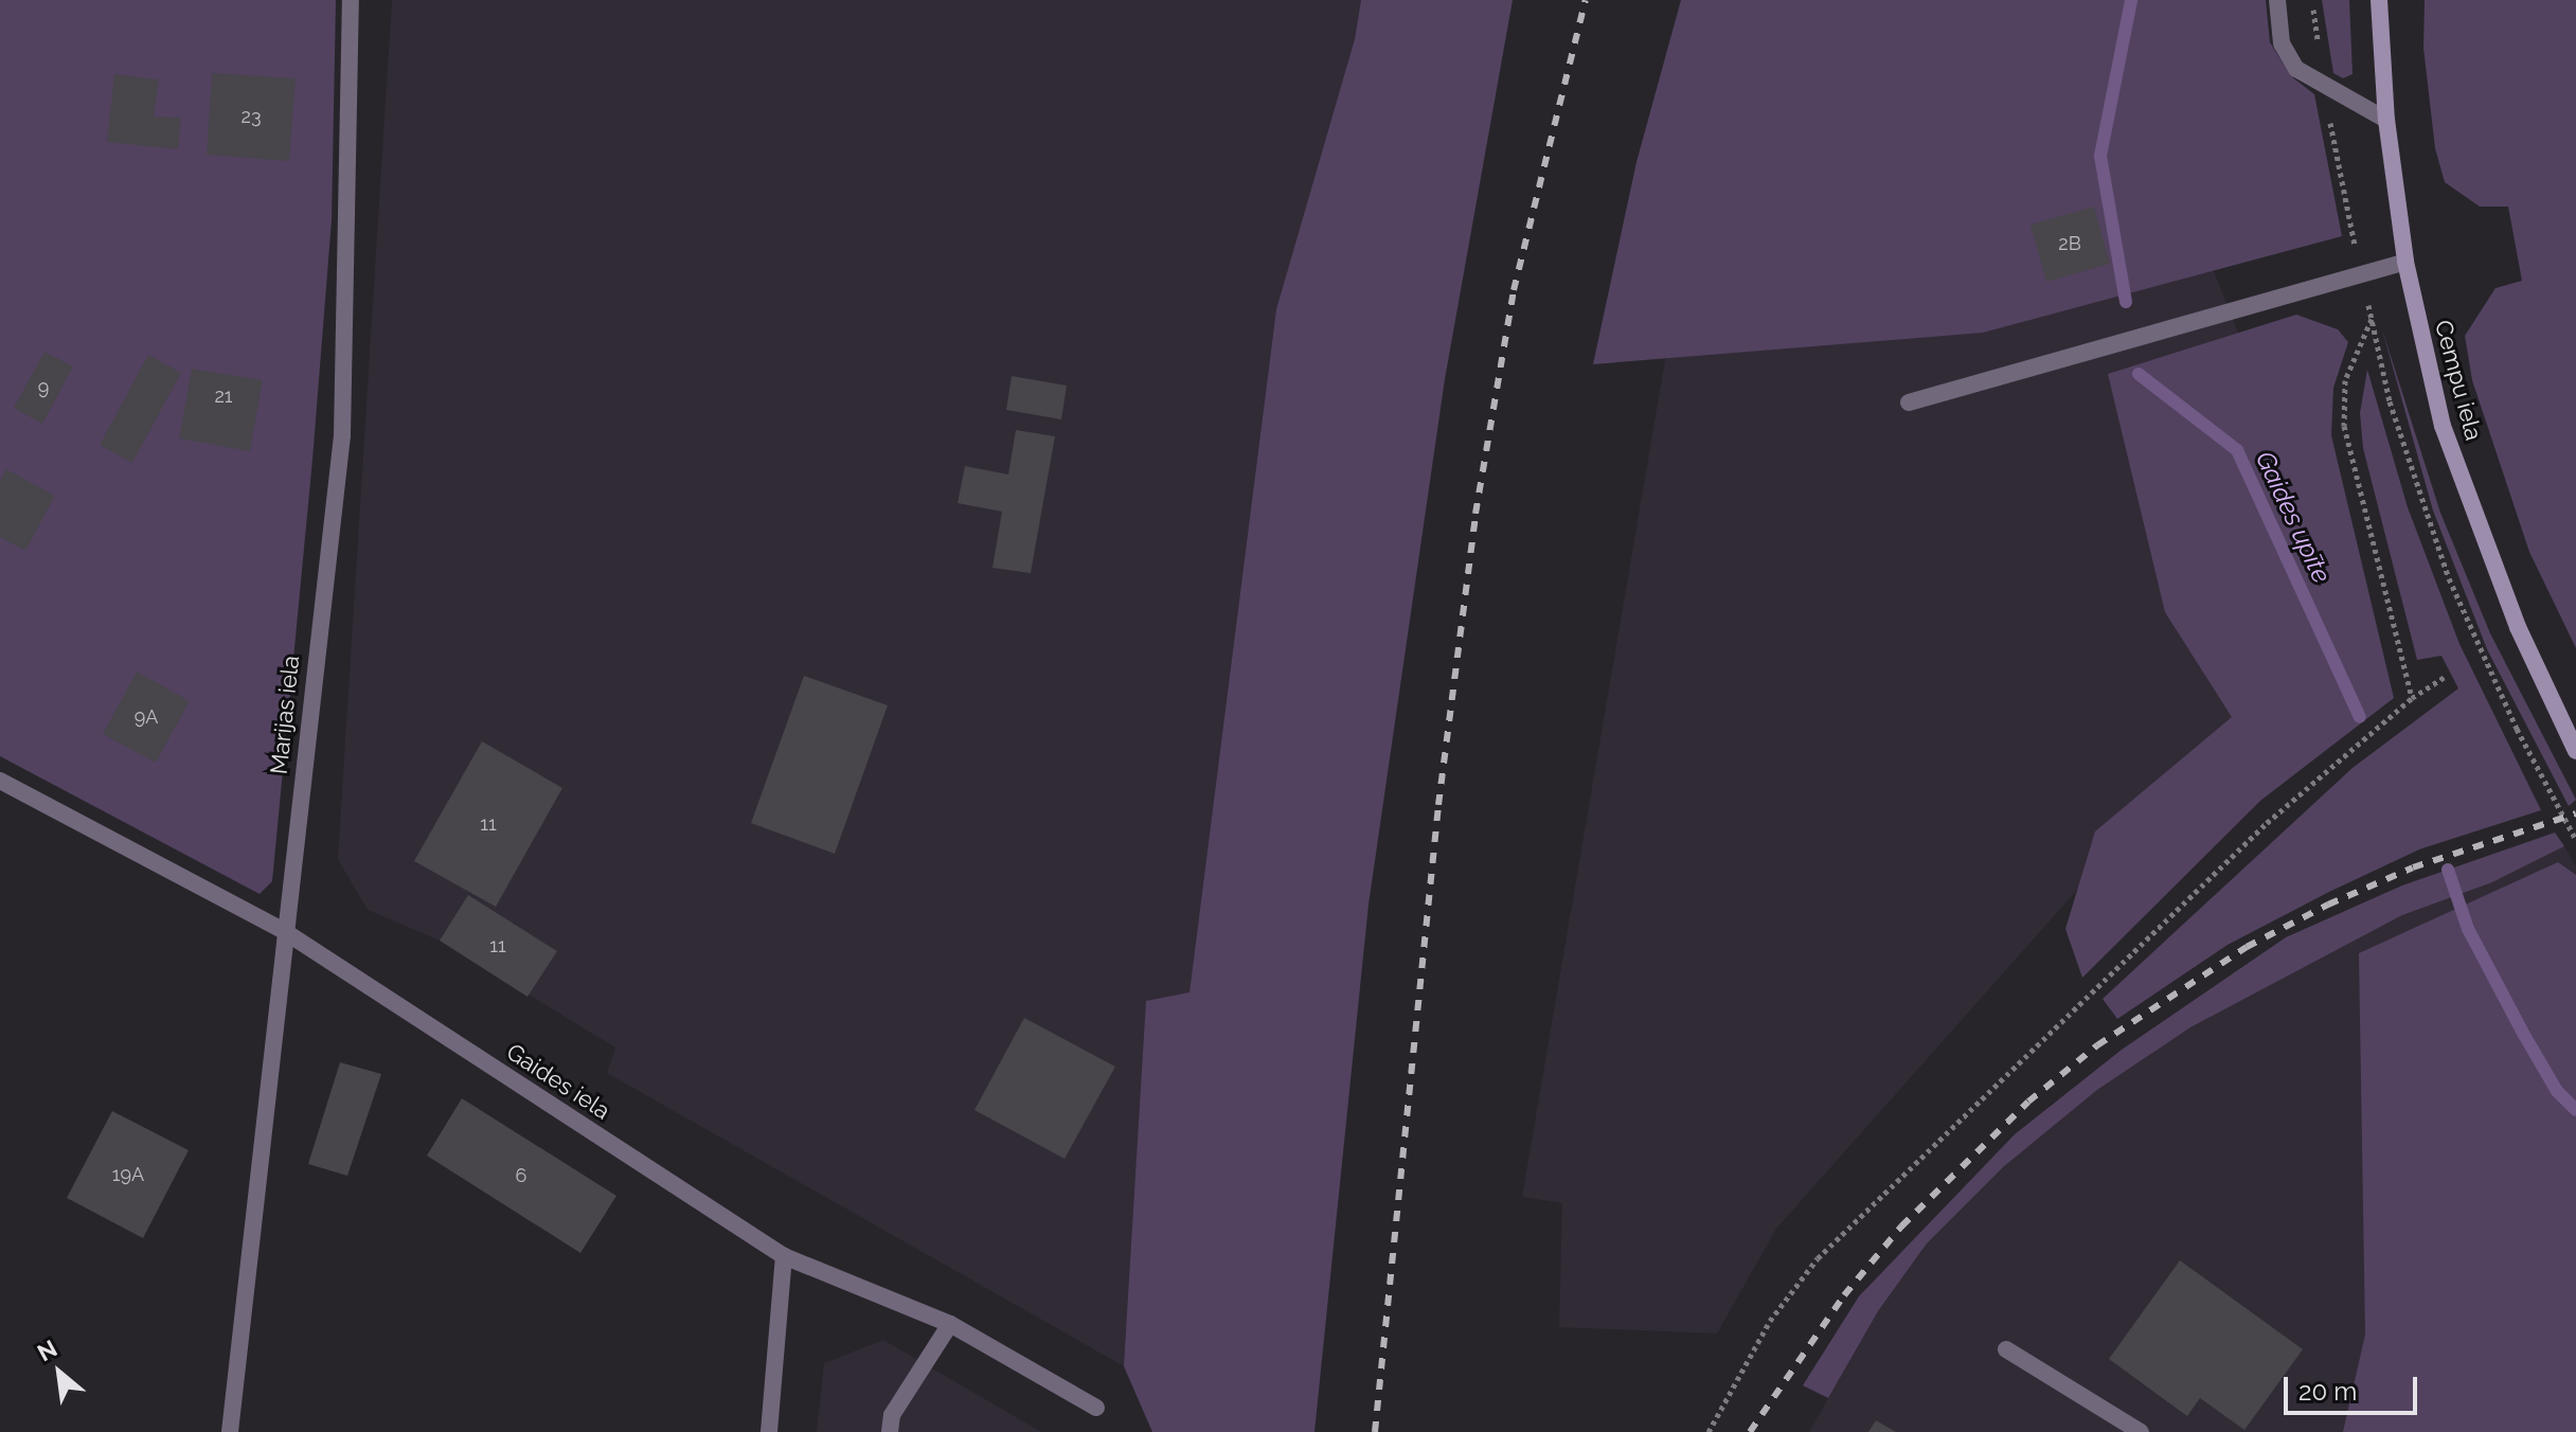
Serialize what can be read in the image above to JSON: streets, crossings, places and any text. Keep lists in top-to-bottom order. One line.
{"streets":{"main road":["Cempu iela"],"street":["Marijas iela","Gaides iela"]},"crossings":[["Marijas iela","Gaides iela"]],"water":["Gaides upīte"],"house_numbers":["23","2B","9","21","9A","11","11","19A","6"],"scale_bar":"20 m","north":"top left"}
